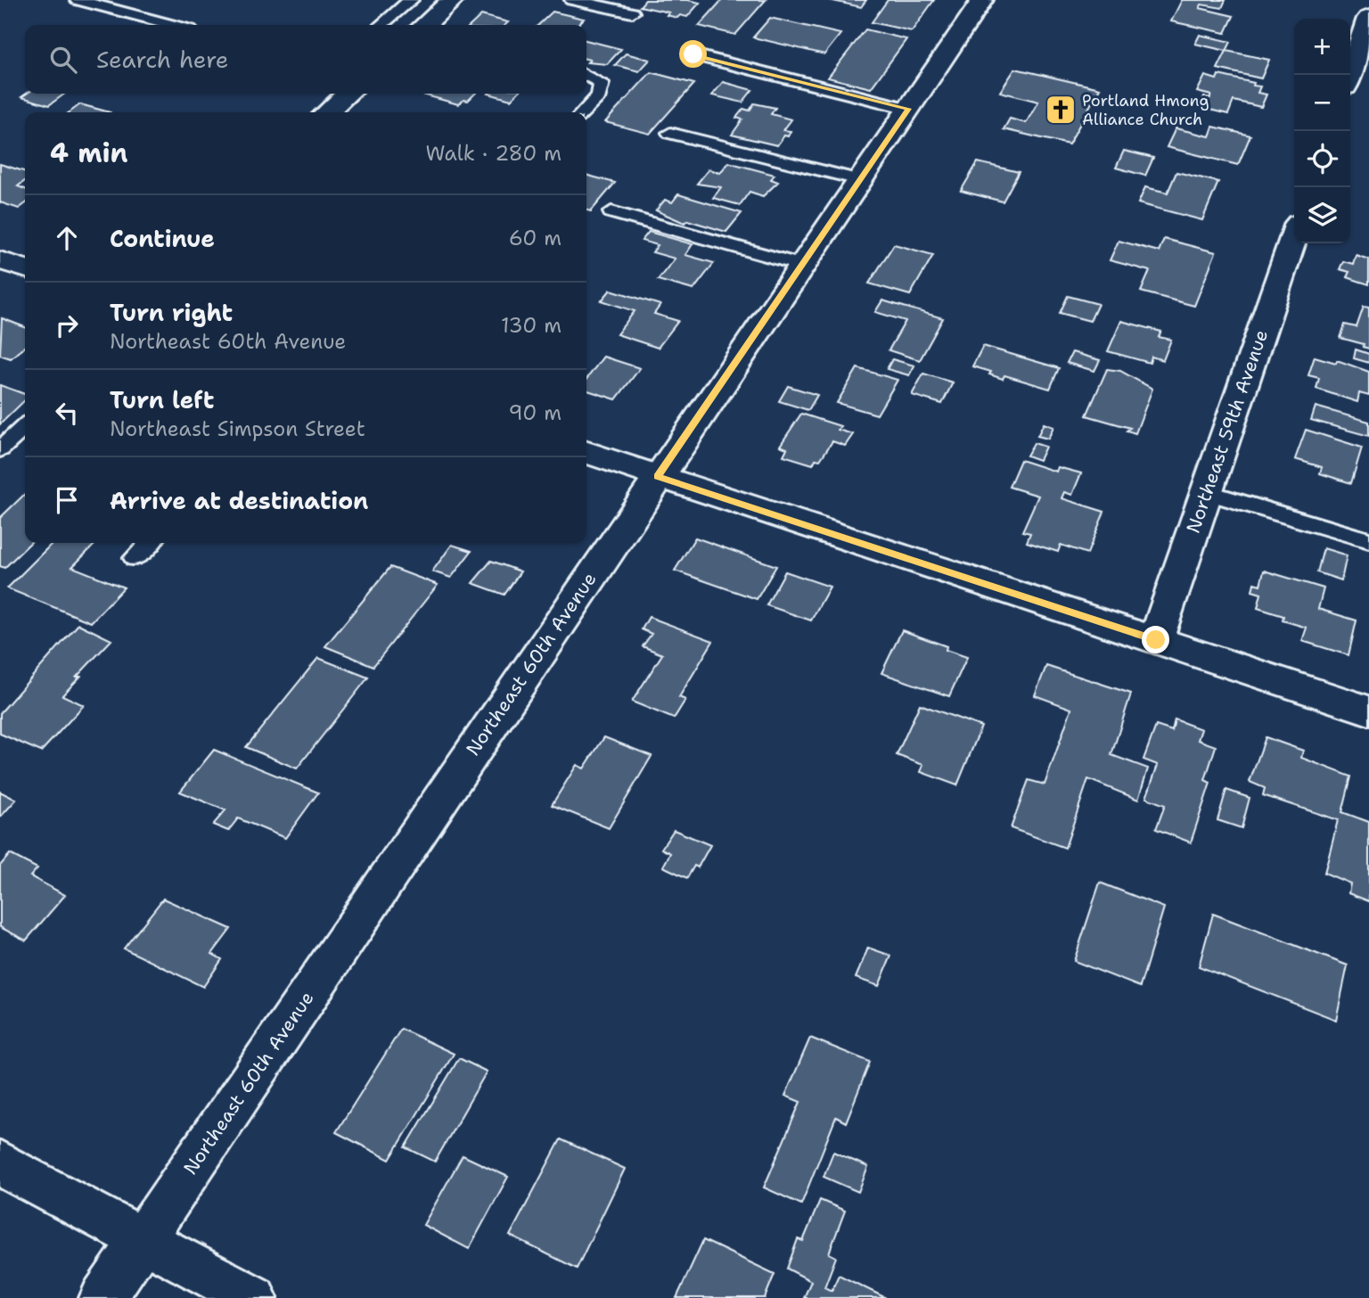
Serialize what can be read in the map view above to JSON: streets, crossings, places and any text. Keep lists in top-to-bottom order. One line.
{"streets":{"street":["Northeast 59th Avenue","Northeast 60th Avenue"]},"places":{"church":["Portland Hmong Alliance Church"]},"page":{"map_buttons":["+","−"],"search":"Search here","heading":["4 min","Walk · 280 m"],"list":[["Continue","60 m"],["Turn right","Northeast 60th Avenue","130 m"],["Turn left","Northeast Simpson Street","90 m"],"Arrive at destination"]}}
